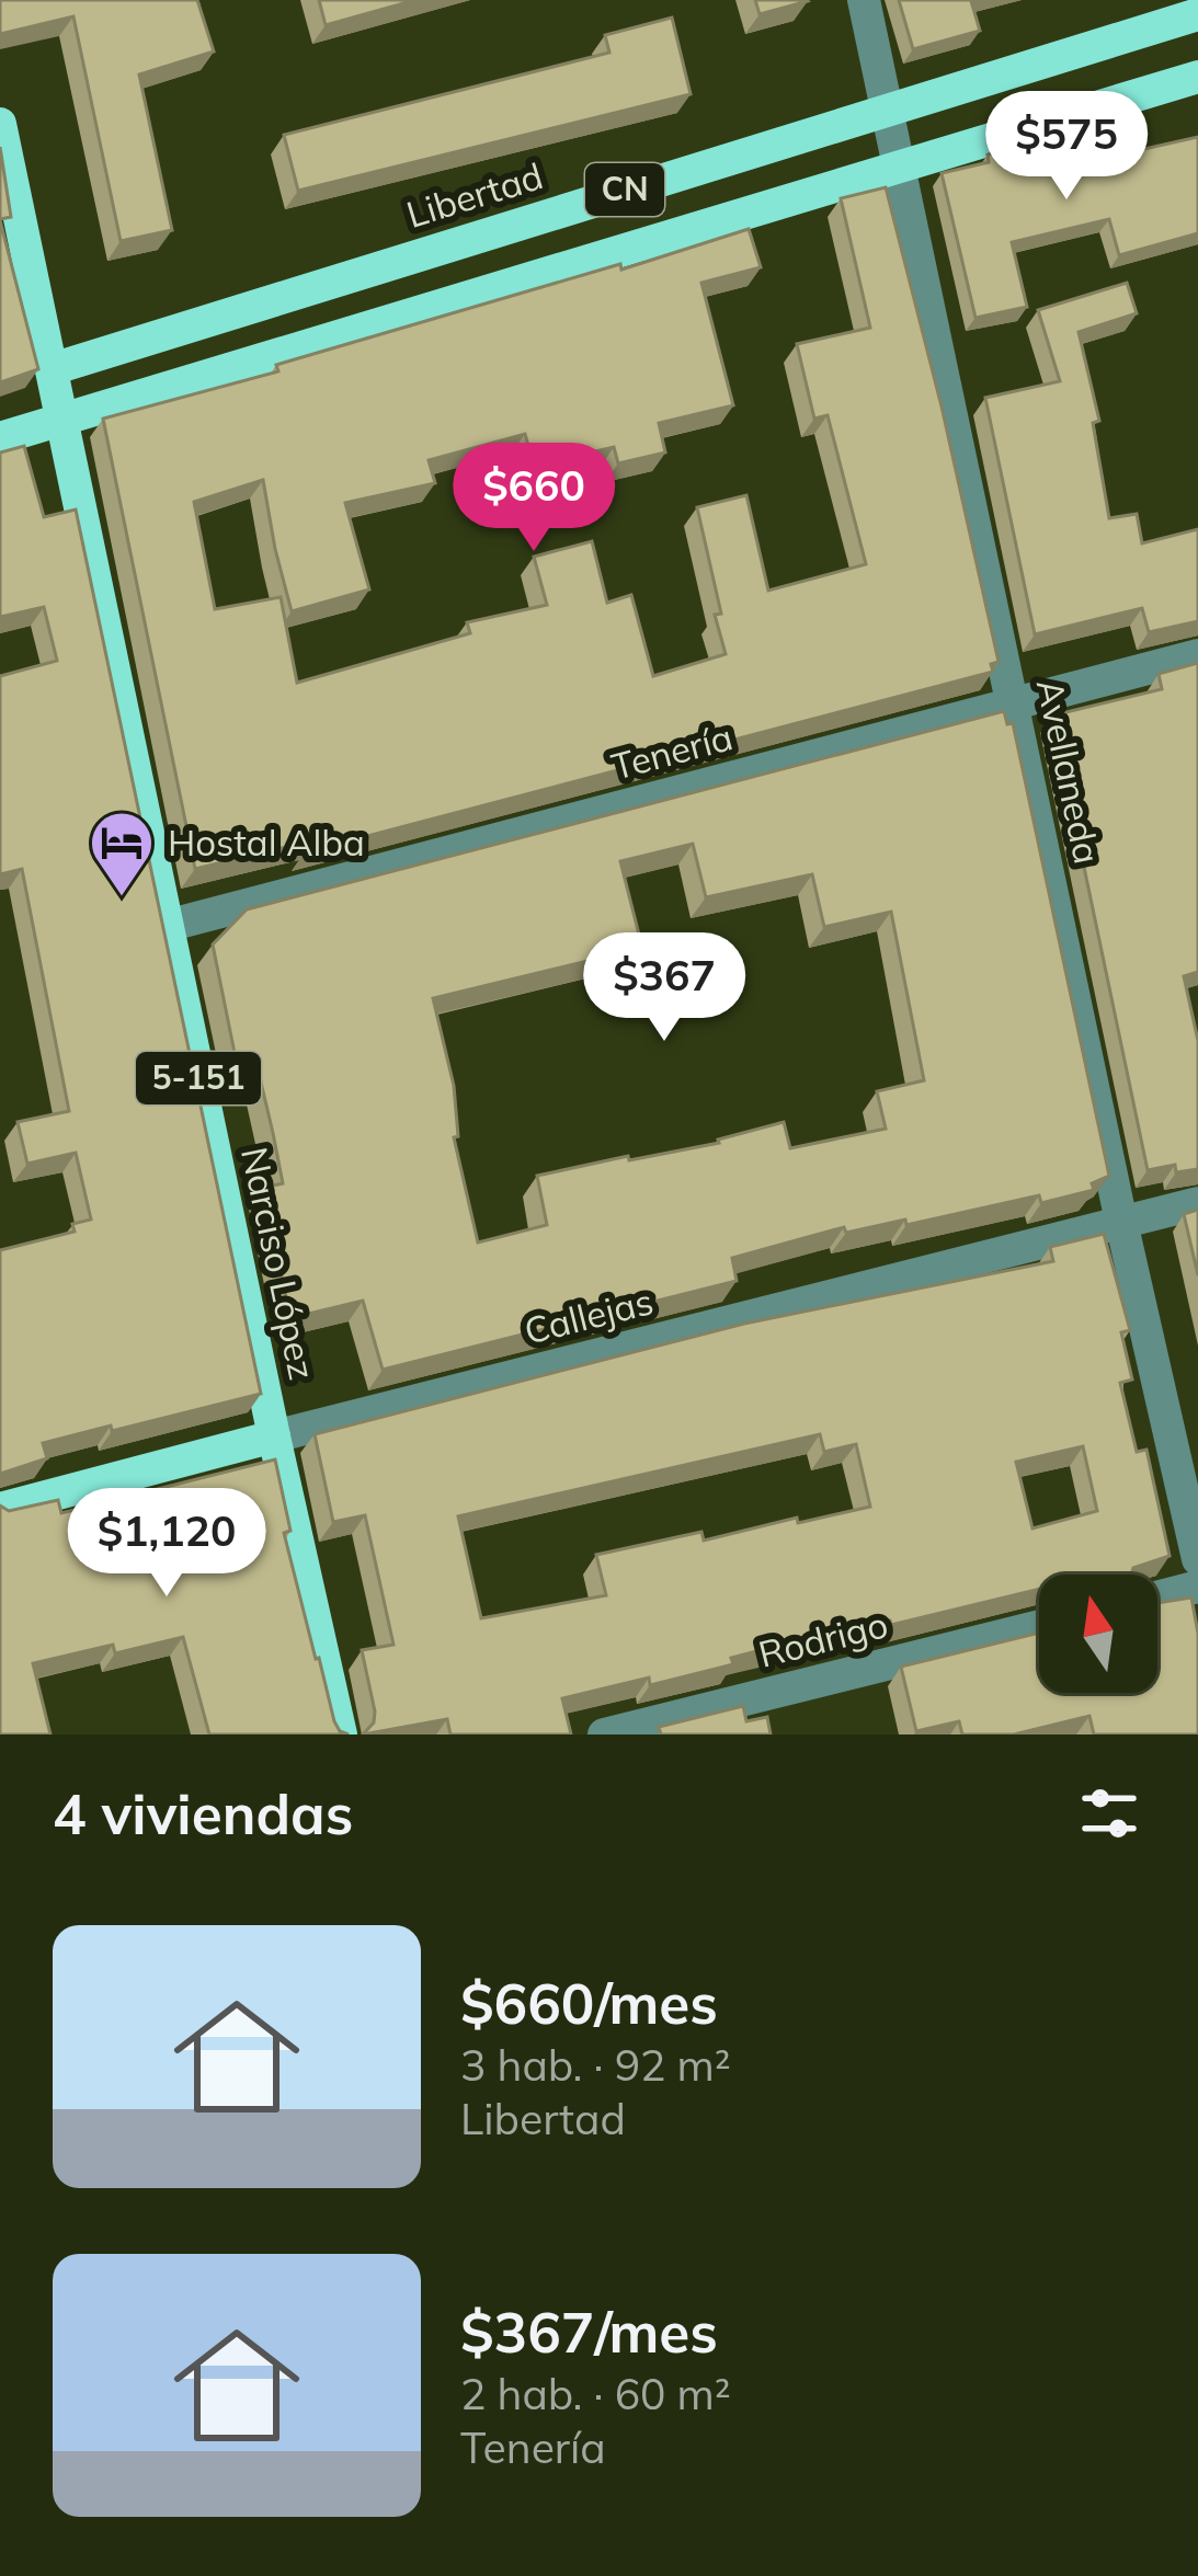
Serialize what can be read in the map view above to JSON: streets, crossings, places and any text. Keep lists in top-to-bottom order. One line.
{"streets":{"main road":["CN","Libertad","5-151","Narciso López","Callejas"],"street":["Tenería","Avellaneda","Rodrigo"]},"crossings":[["CN","Avellaneda"],["CN","5-151"],["CN","Narciso López"],["Libertad","Avellaneda"],["Libertad","5-151"],["Tenería","Avellaneda"],["Tenería","Narciso López"],["Avellaneda","Callejas"],["5-151","Narciso López"],["Narciso López","Callejas"]],"places":{"hotel":["Hostal Alba"]},"north":"top","page":{"price":["$575","$660","$367","$1,120"],"heading":"4 viviendas","list":[{"name":"$660/mes","note":"3 hab. · 92 m² · Libertad"},{"name":"$367/mes","note":"2 hab. · 60 m² · Tenería"}]}}
